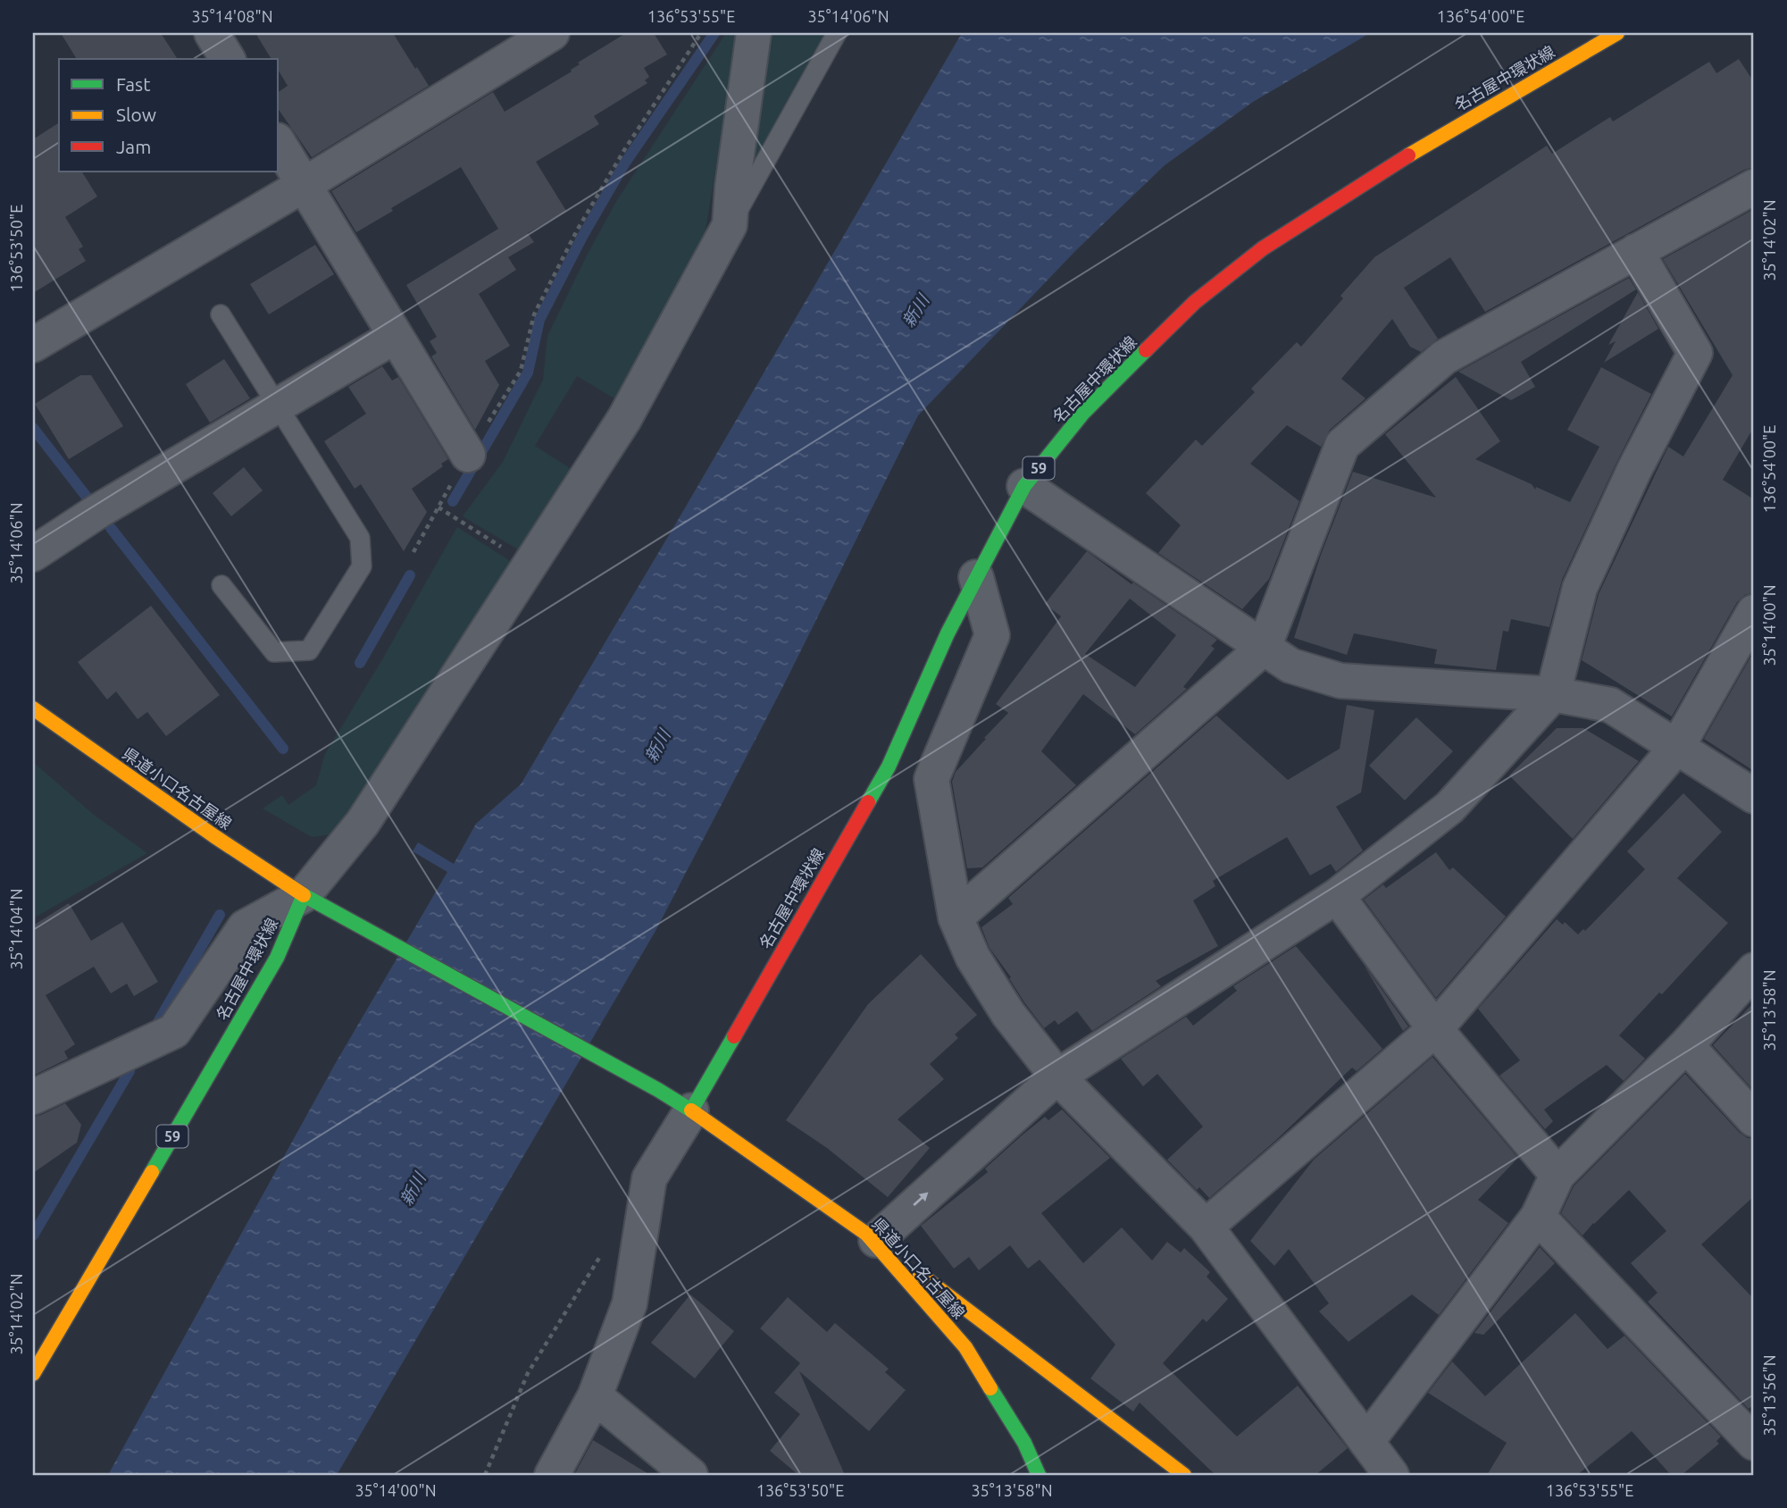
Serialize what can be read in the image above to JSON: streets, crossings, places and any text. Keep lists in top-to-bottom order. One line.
{"streets":{"main road":["名古屋中環状線","59","県道小口名古屋線"]},"crossings":[["名古屋中環状線","県道小口名古屋線"]],"water":["新川"],"legend":["Fast","Slow","Jam"],"coordinates":["35°14'08\"N","136°53'55\"E","35°14'06\"N","136°54'00\"E","35°14'02\"N","136°53'50\"E","35°14'00\"N","35°14'04\"N","35°13'58\"N","35°13'56\"N"]}
